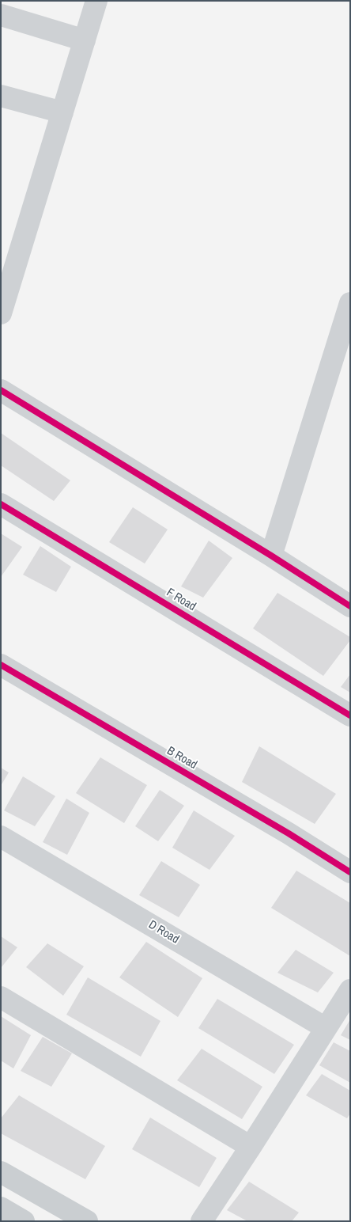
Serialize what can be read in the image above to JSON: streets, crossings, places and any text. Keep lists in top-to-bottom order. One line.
{"streets":{"street":["F Road","B Road","D Road"]}}
